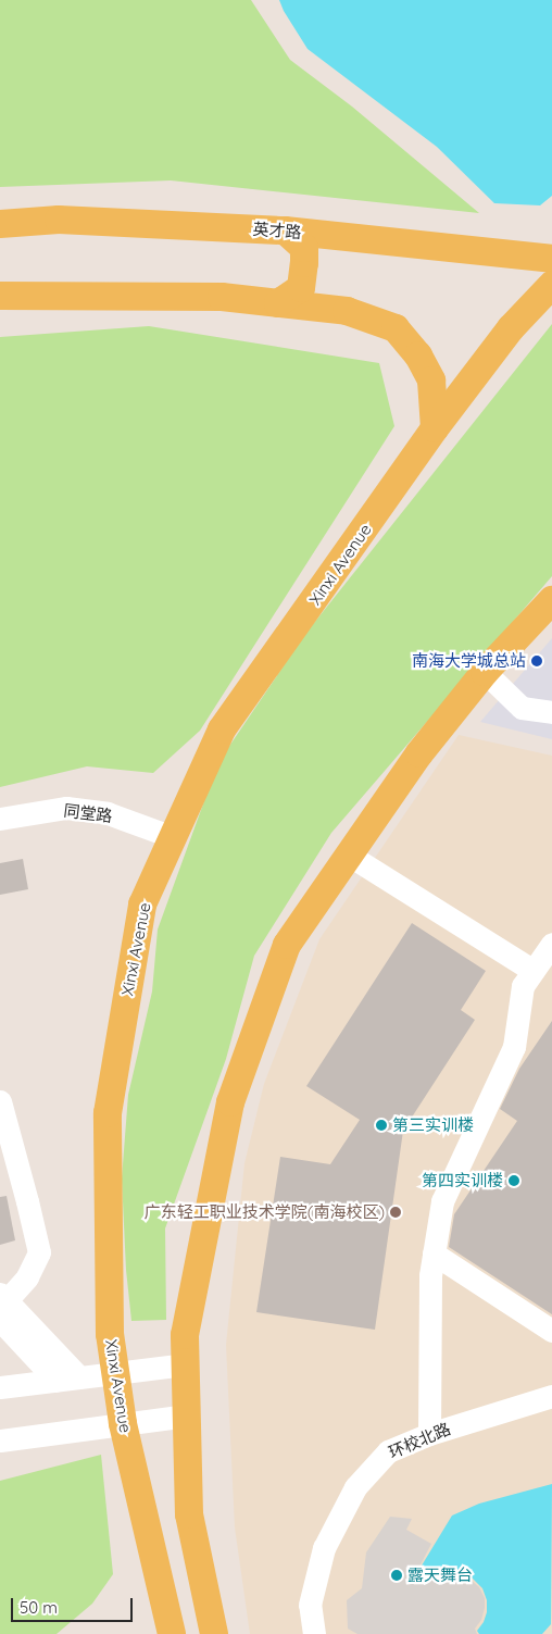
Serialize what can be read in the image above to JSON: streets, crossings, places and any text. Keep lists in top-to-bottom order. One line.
{"streets":{"main road":["英才路","Xinxi Avenue"],"street":["同堂路","环校北路"]},"crossings":[["Xinxi Avenue","同堂路"]],"places":["南海大学城总站","第三实训楼","第四实训楼","广东轻工职业技术学院(南海校区)","露天舞台"],"scale_bar":"50 m"}
